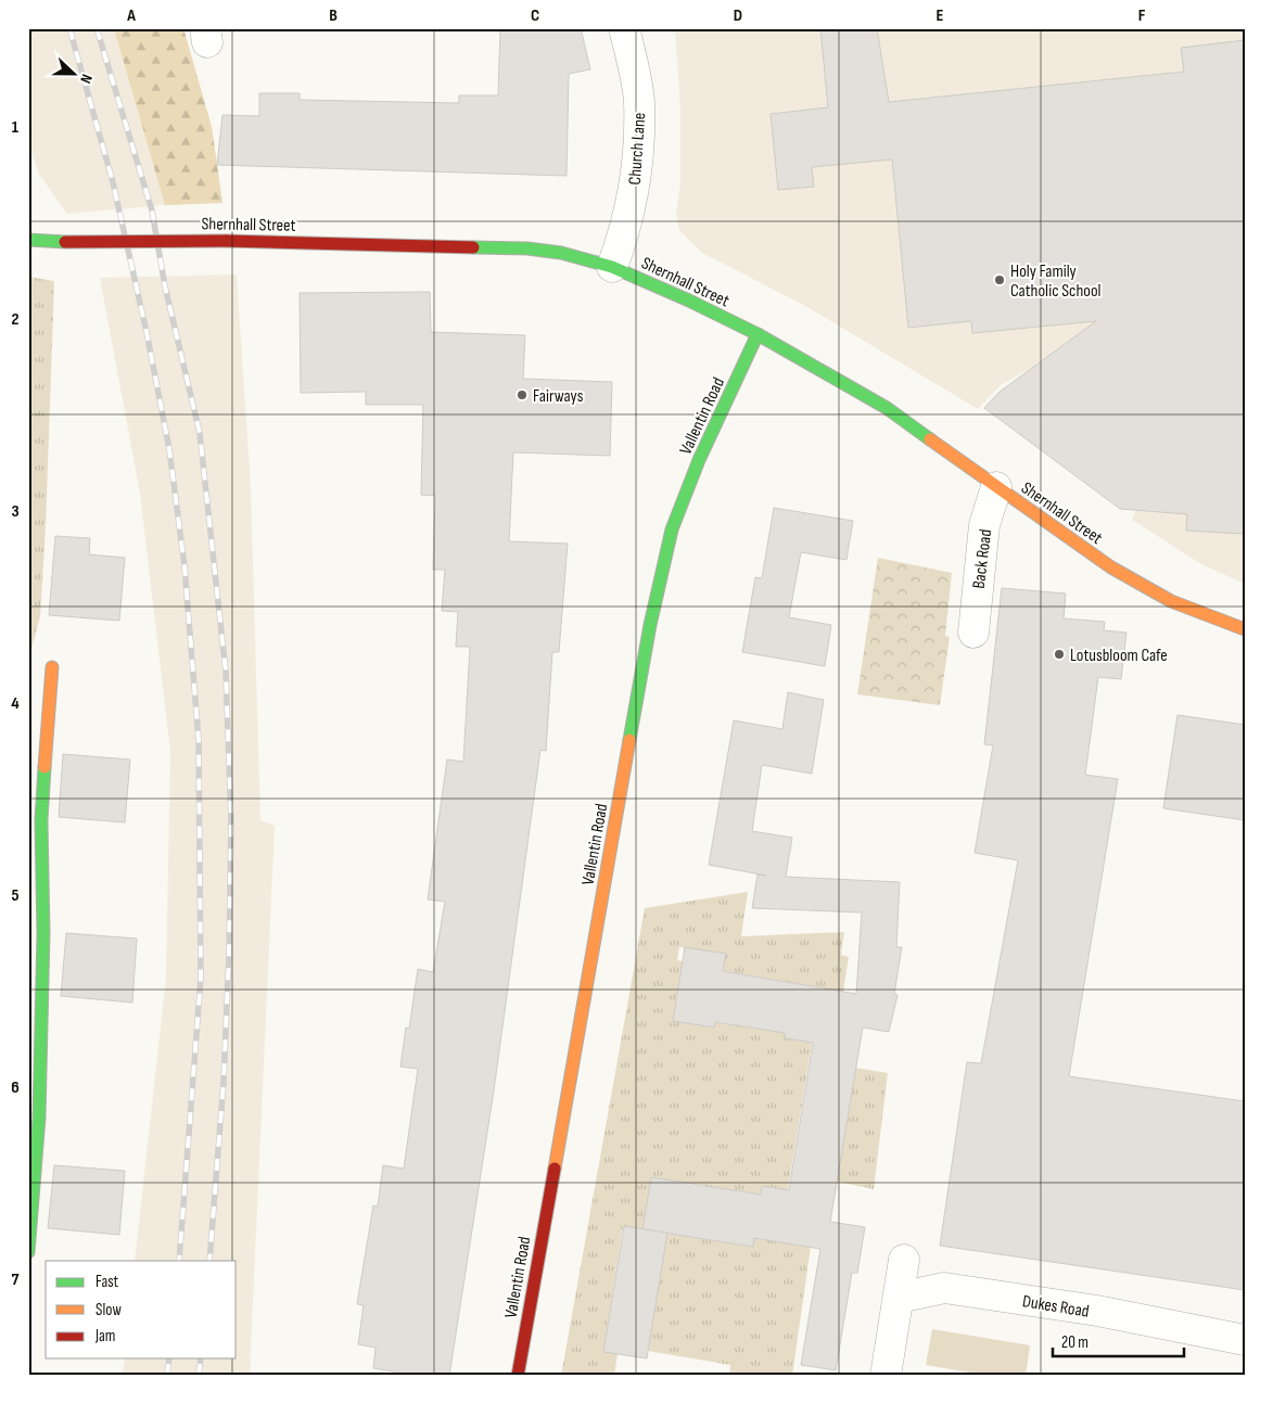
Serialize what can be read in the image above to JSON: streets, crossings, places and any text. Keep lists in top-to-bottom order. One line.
{"streets":{"street":["Church Lane","Shernhall Street","Vallentin Road","Back Road","Dukes Road"]},"crossings":[["Church Lane","Shernhall Street"],["Shernhall Street","Vallentin Road"],["Shernhall Street","Back Road"]],"places":["Holy Family Catholic School","Fairways","Lotusbloom Cafe"],"legend":["Fast","Slow","Jam"],"scale_bar":"20 m","north":"right","grid":{"columns":["A","B","C","D","E","F"],"rows":["1","2","3","4","5","6","7"]}}
